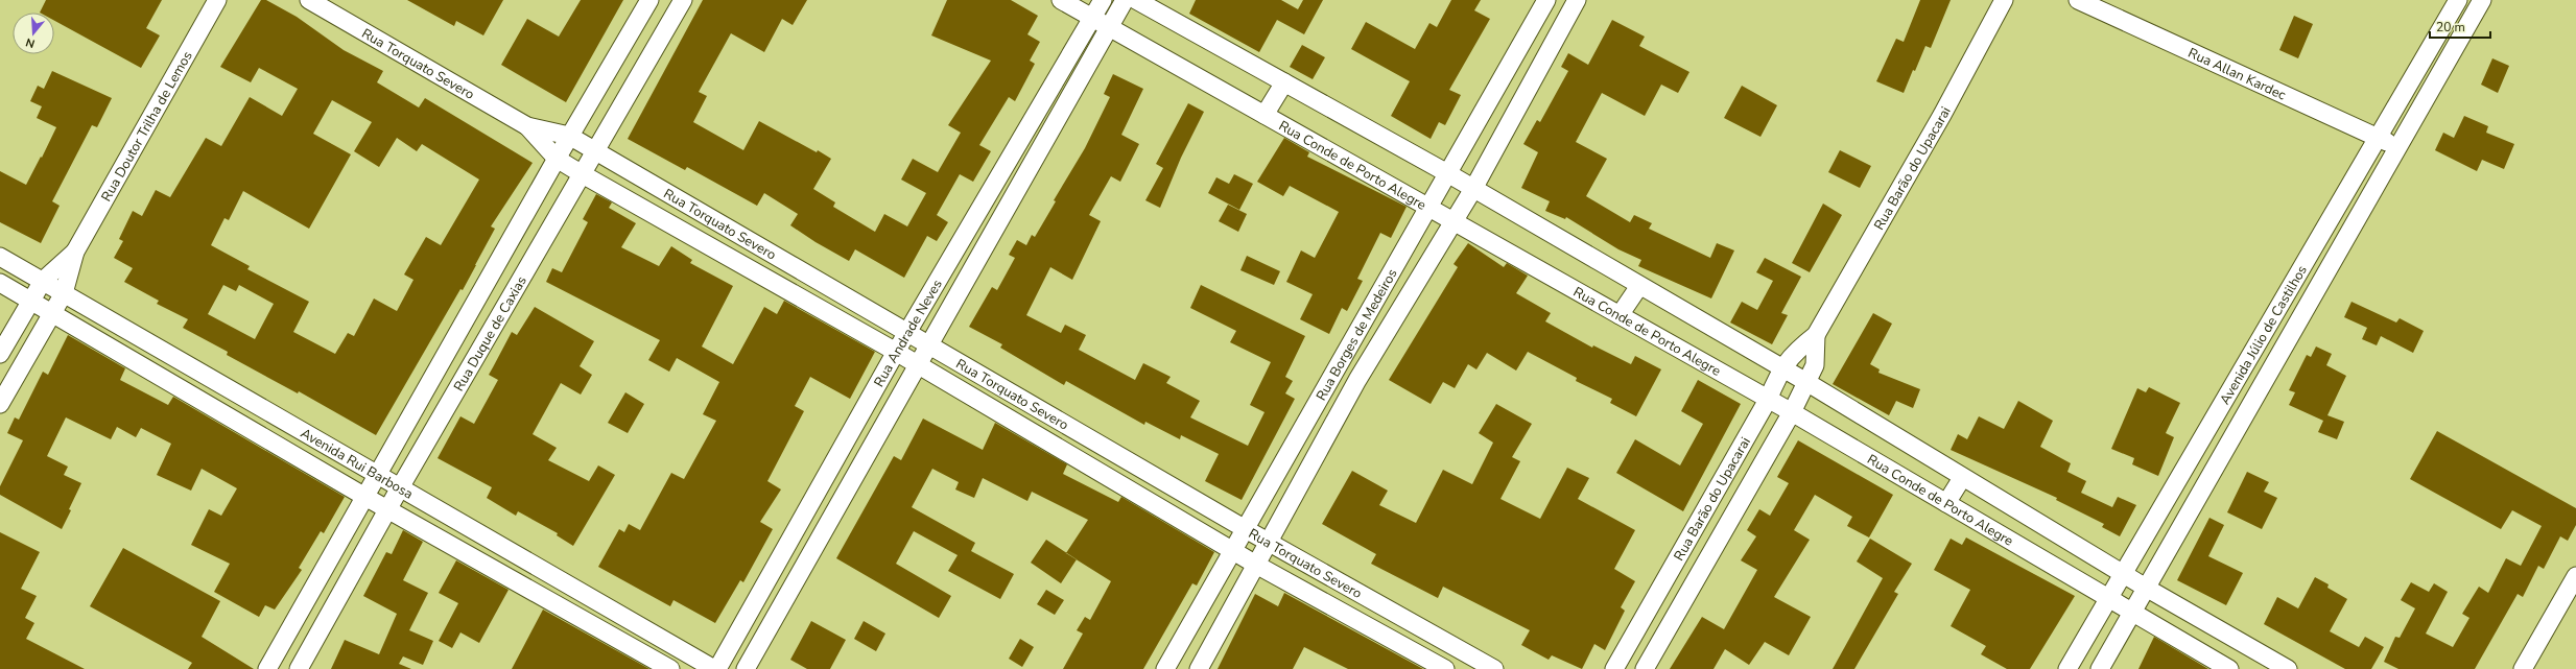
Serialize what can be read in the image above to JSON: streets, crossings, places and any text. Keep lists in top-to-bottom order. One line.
{"streets":{"street":["Rua Torquato Severo","Rua Allan Kardec","Rua Doutor Trilha de Lemos","Rua Conde de Porto Alegre","Rua Barão do Upacarai","Rua Andrade Neves","Rua Duque de Caxias","Rua Borges de Medeiros","Avenida Júlio de Castilhos","Avenida Rui Barbosa"]},"crossings":[["Rua Torquato Severo","Rua Andrade Neves"],["Rua Torquato Severo","Rua Duque de Caxias"],["Rua Torquato Severo","Rua Borges de Medeiros"],["Rua Allan Kardec","Avenida Júlio de Castilhos"],["Rua Doutor Trilha de Lemos","Avenida Rui Barbosa"],["Rua Conde de Porto Alegre","Rua Barão do Upacarai"],["Rua Conde de Porto Alegre","Rua Andrade Neves"],["Rua Conde de Porto Alegre","Rua Borges de Medeiros"],["Rua Conde de Porto Alegre","Avenida Júlio de Castilhos"],["Rua Andrade Neves","Avenida Rui Barbosa"],["Rua Duque de Caxias","Avenida Rui Barbosa"]],"scale_bar":"20 m","north":"bottom"}
